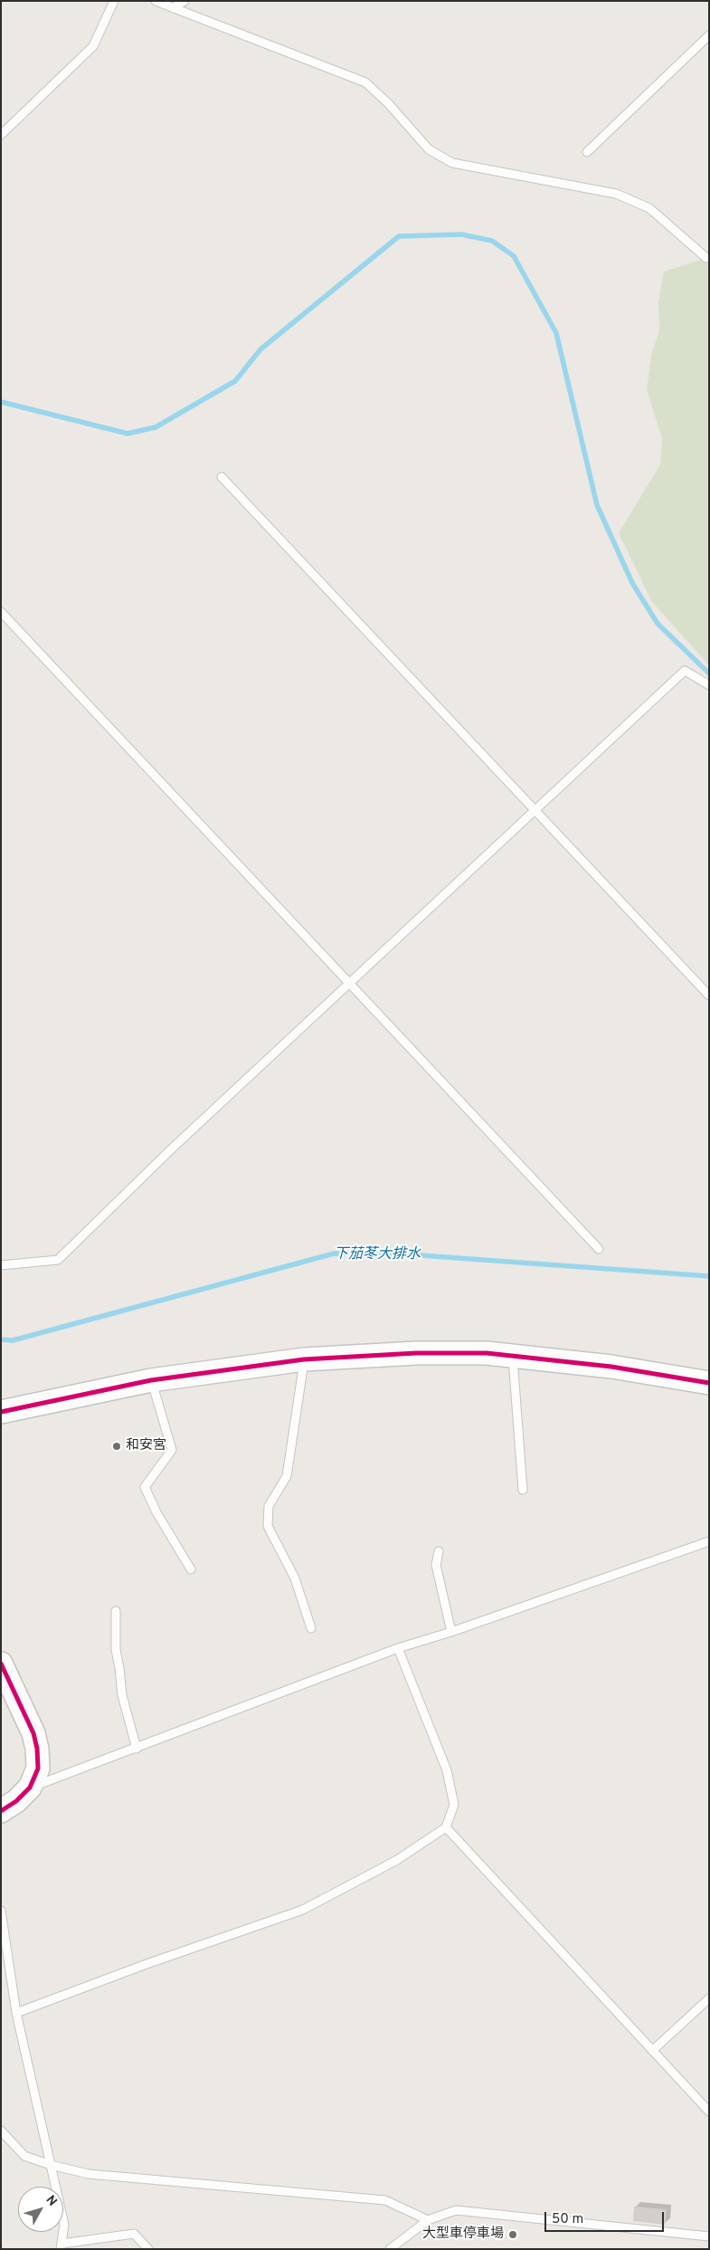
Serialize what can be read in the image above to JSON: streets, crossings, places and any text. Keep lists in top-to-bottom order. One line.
{"water":["下茄苳大排水"],"places":["和安宮","大型車停車場"],"scale_bar":"50 m","north":"top right"}
